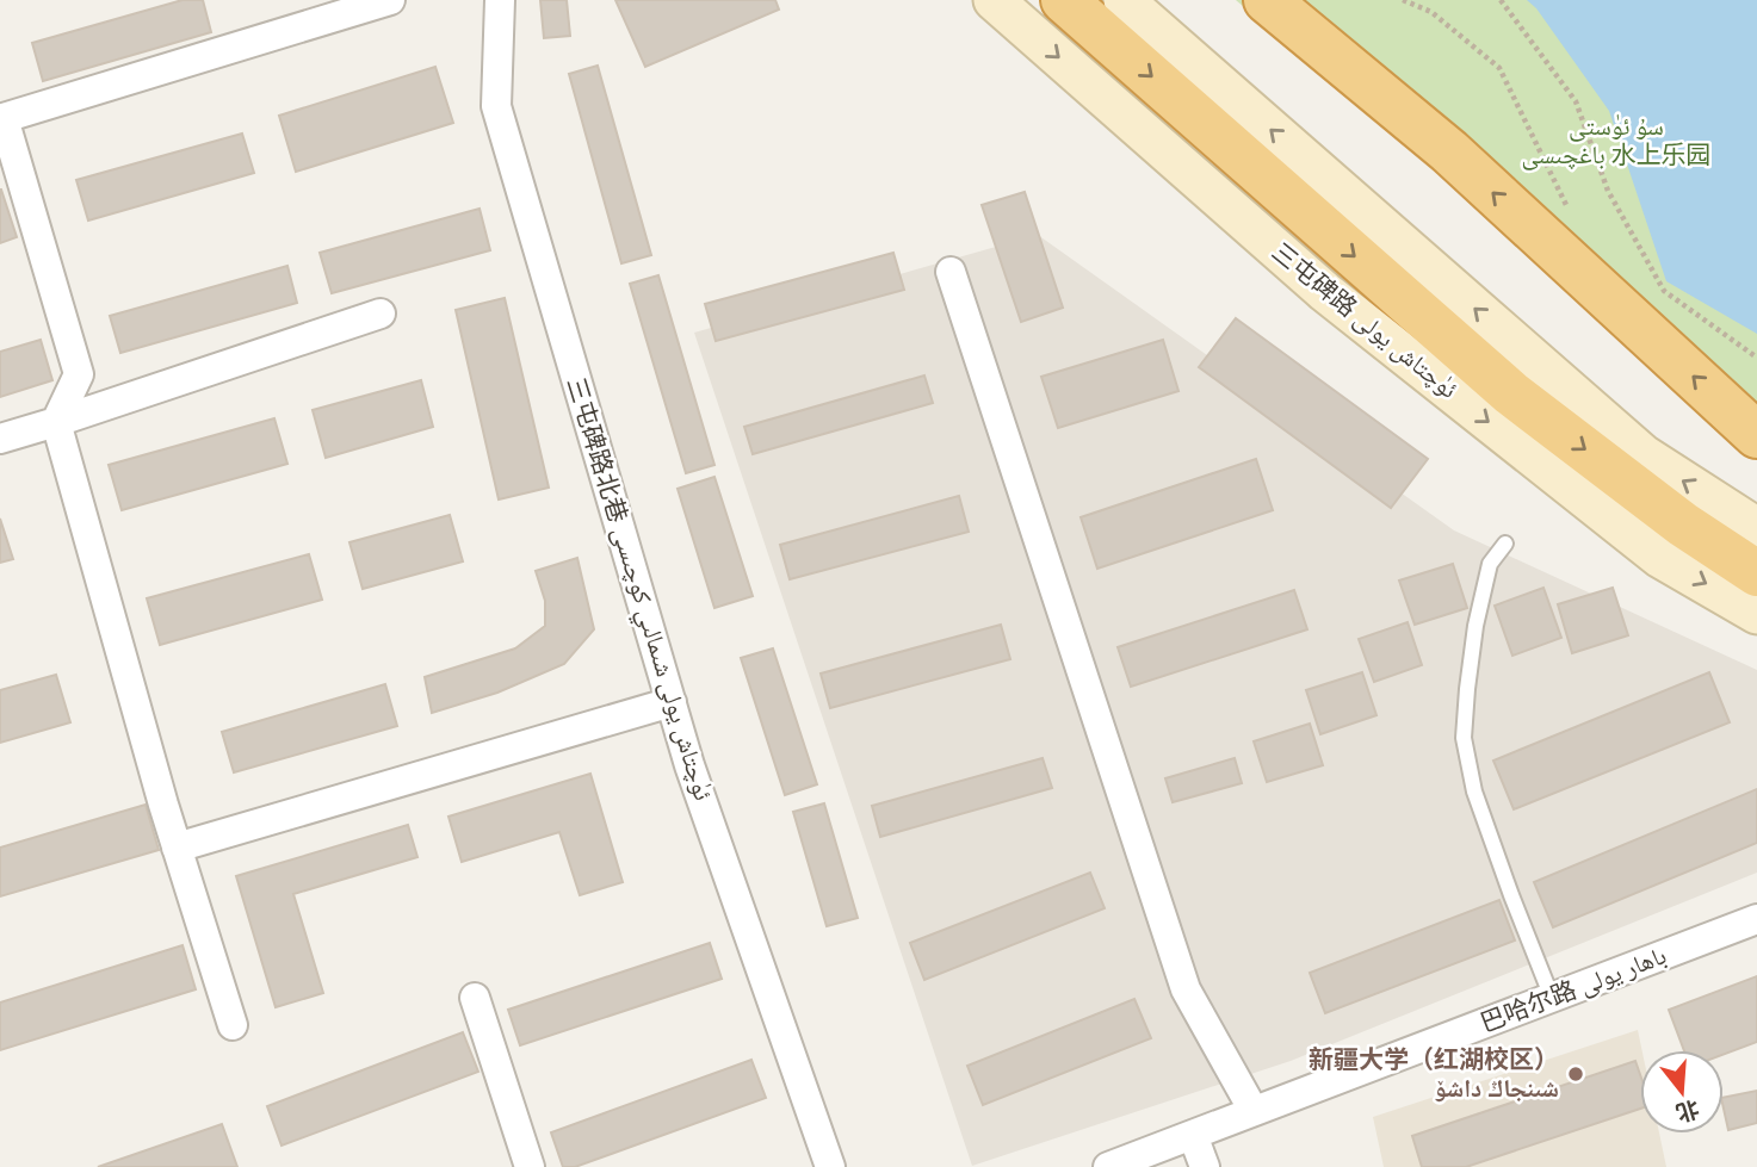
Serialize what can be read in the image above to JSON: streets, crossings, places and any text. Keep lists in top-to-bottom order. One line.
{"streets":{"main road":["三屯碑路 ئۈچتاش يولى"],"street":["三屯碑路北巷 ئۈچتاش يولى شىمالىي كوچىسى","巴哈尔路 باھار يولى"]},"parks":["سۇ ئۈستى باغچىسى 水上乐园"],"places":["新疆大学（红湖校区） شىنجاڭ داشۆ"],"north":"bottom"}
